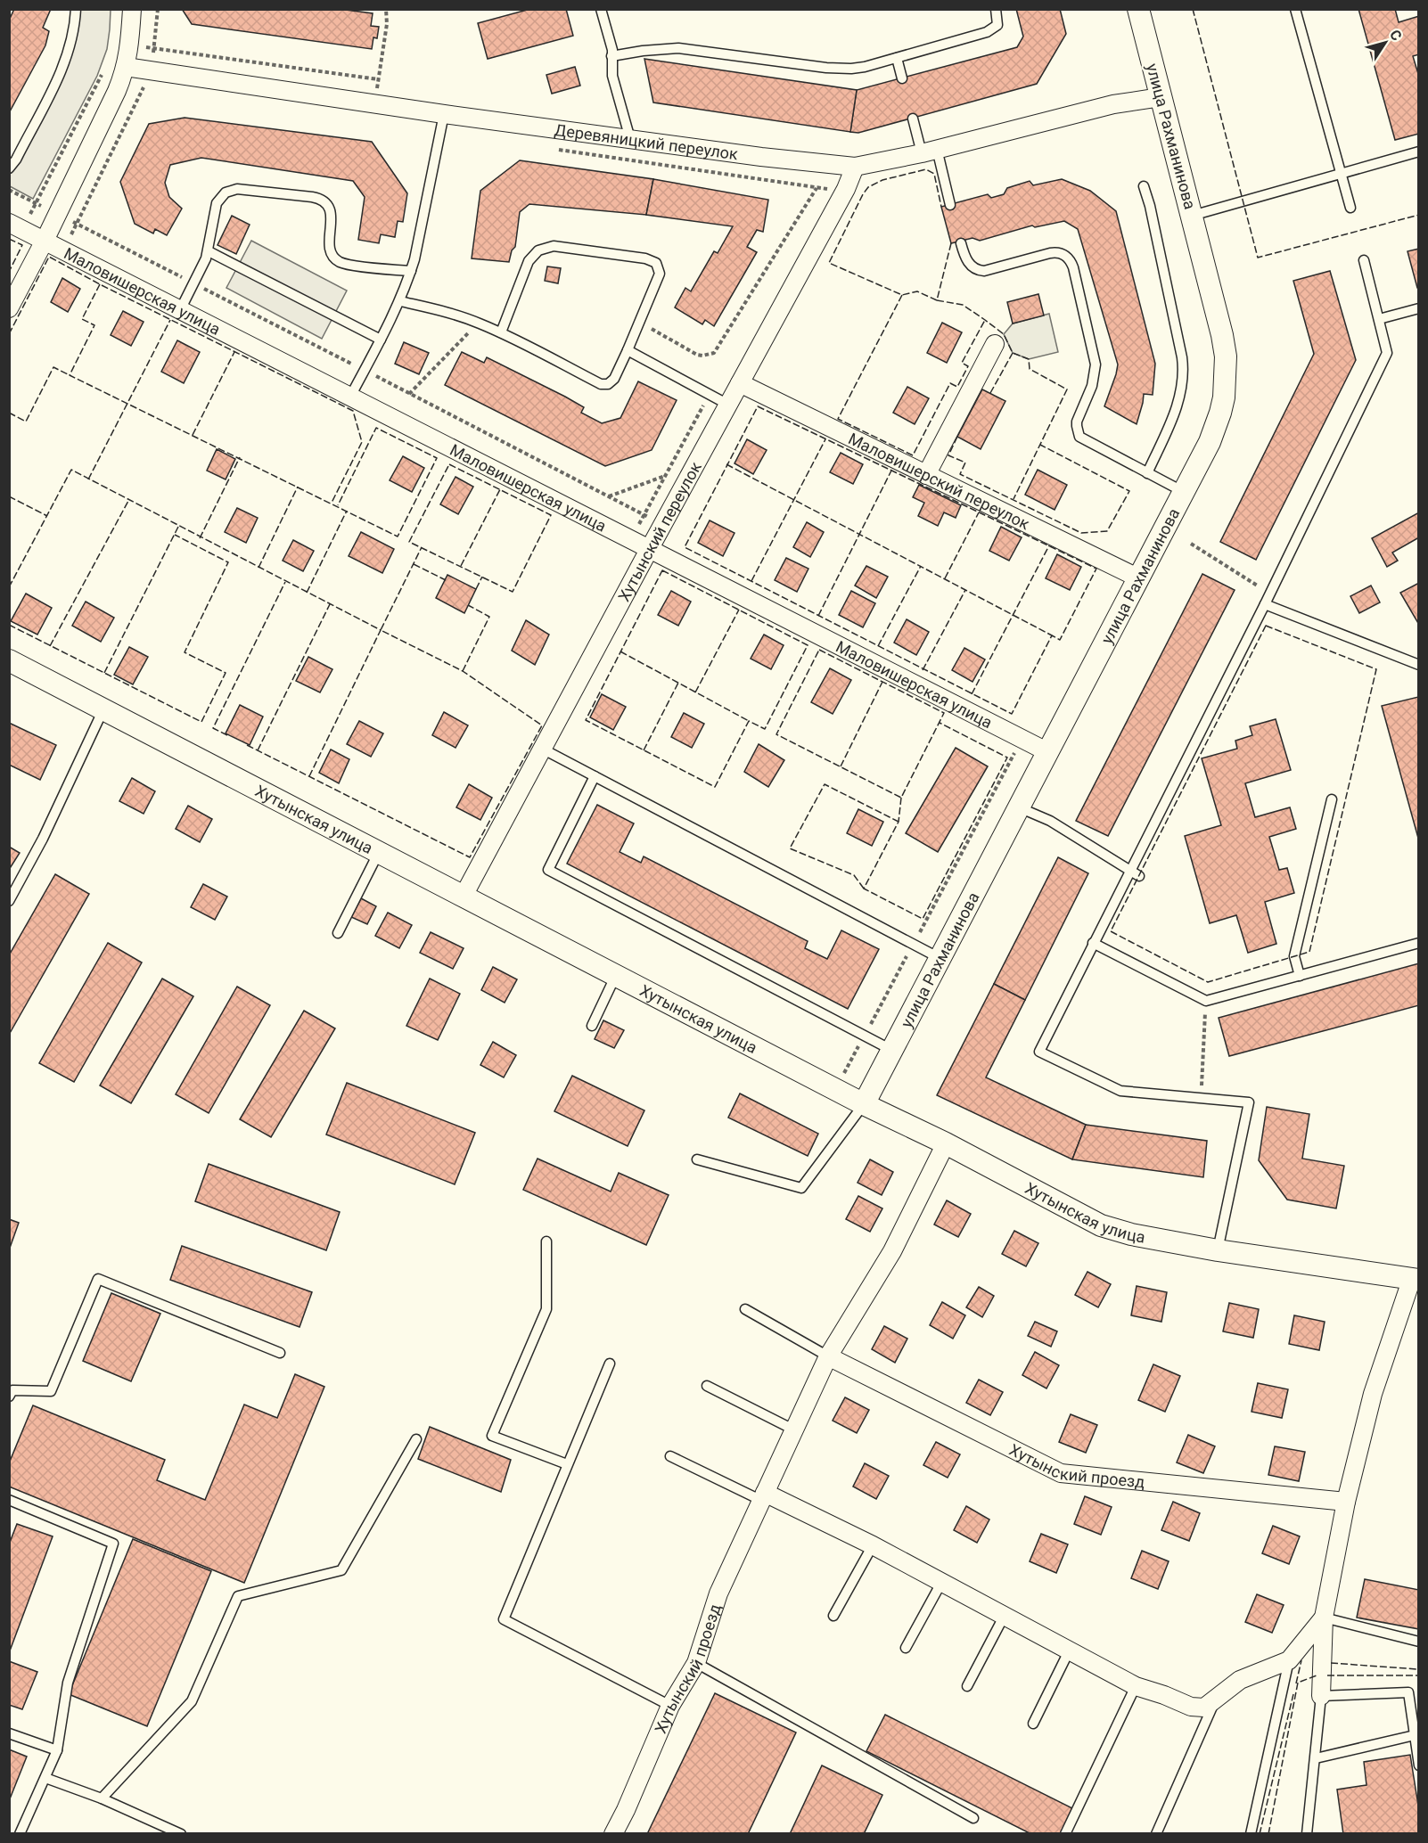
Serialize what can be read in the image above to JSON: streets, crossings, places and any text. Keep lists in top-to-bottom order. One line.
{"streets":{"street":["улица Рахманинова","Деревяницкий переулок","Маловишерская улица","Маловишерский переулок","Хутынский переулок","Хутынская улица","Хутынский проезд"]},"crossings":[["улица Рахманинова","Деревяницкий переулок"],["улица Рахманинова","Маловишерская улица"],["улица Рахманинова","Маловишерский переулок"],["улица Рахманинова","Хутынская улица"],["Деревяницкий переулок","Хутынский переулок"],["Маловишерская улица","Хутынский переулок"],["Маловишерский переулок","Хутынский переулок"],["Хутынский переулок","Хутынская улица"],["Хутынская улица","Хутынский проезд"]],"north":"top right"}
